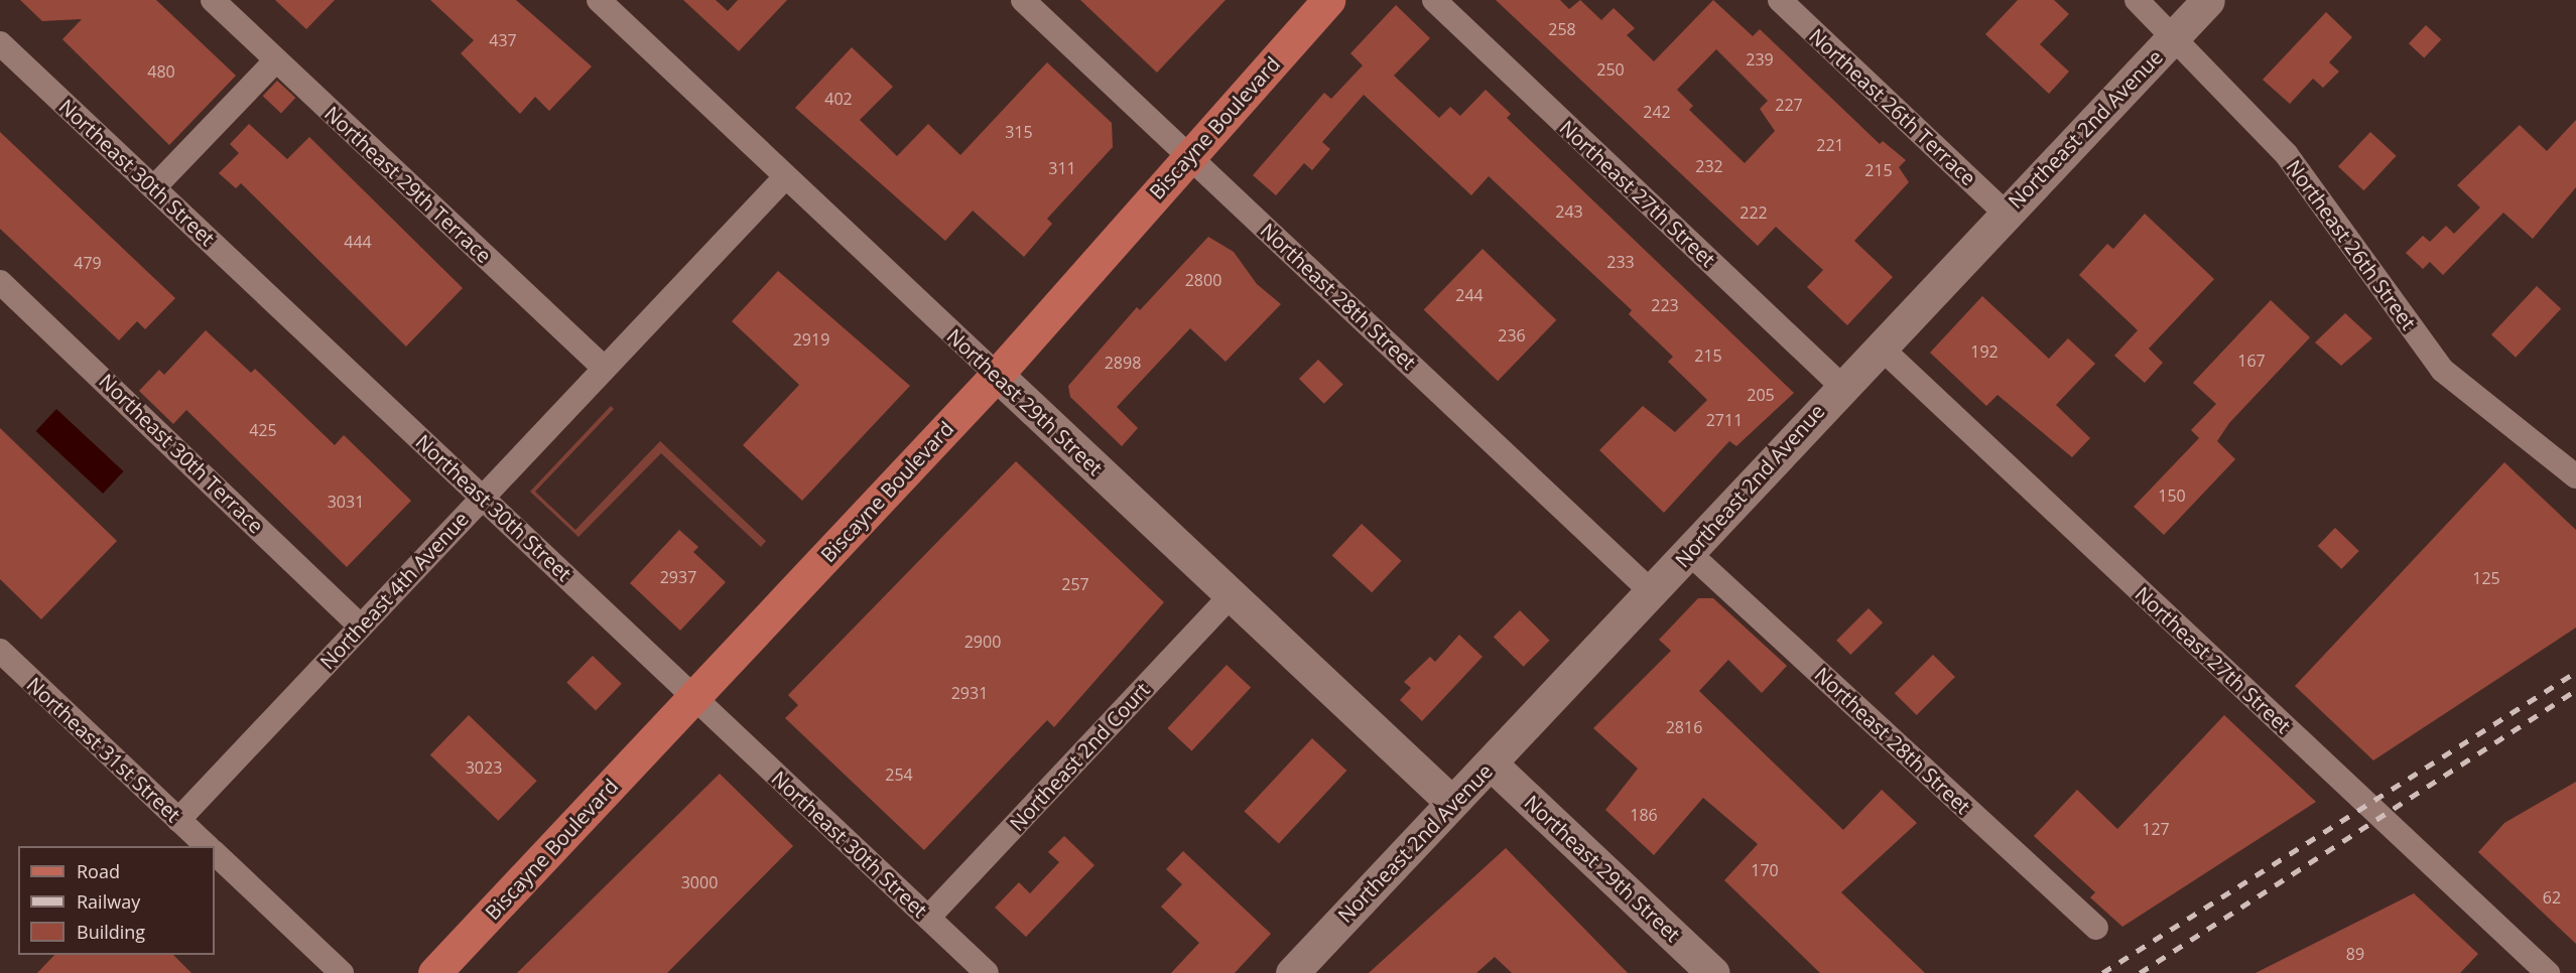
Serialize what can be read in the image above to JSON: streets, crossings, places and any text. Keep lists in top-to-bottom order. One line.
{"streets":{"main road":["Biscayne Boulevard","Northeast 2nd Avenue","Northeast 29th Street"],"street":["Northeast 26th Terrace","Northeast 30th Street","Northeast 29th Terrace","Northeast 27th Street","Northeast 26th Street","Northeast 28th Street","Northeast 30th Terrace","Northeast 4th Avenue","Northeast 31st Street","Northeast 2nd Court"]},"crossings":[["Northeast 26th Terrace","Northeast 2nd Avenue"],["Biscayne Boulevard","Northeast 30th Street"],["Biscayne Boulevard","Northeast 28th Street"],["Biscayne Boulevard","Northeast 29th Street"],["Northeast 2nd Avenue","Northeast 27th Street"],["Northeast 2nd Avenue","Northeast 26th Street"],["Northeast 2nd Avenue","Northeast 28th Street"],["Northeast 2nd Avenue","Northeast 29th Street"],["Northeast 30th Street","Northeast 4th Avenue"],["Northeast 30th Street","Northeast 2nd Court"],["Northeast 29th Terrace","Northeast 4th Avenue"],["Northeast 29th Street","Northeast 4th Avenue"],["Northeast 29th Street","Northeast 2nd Court"],["Northeast 30th Terrace","Northeast 4th Avenue"],["Northeast 4th Avenue","Northeast 31st Street"]],"house_numbers":["258","437","239","250","480","402","227","242","315","221","232","311","215","243","222","444","233","479","2800","244","223","236","2919","192","215","167","2898","205","2711","425","150","3031","2937","125","257","2900","2931","2816","3023","254","186","127","170","3000","62","89"],"legend":["Road","Railway","Building"]}
